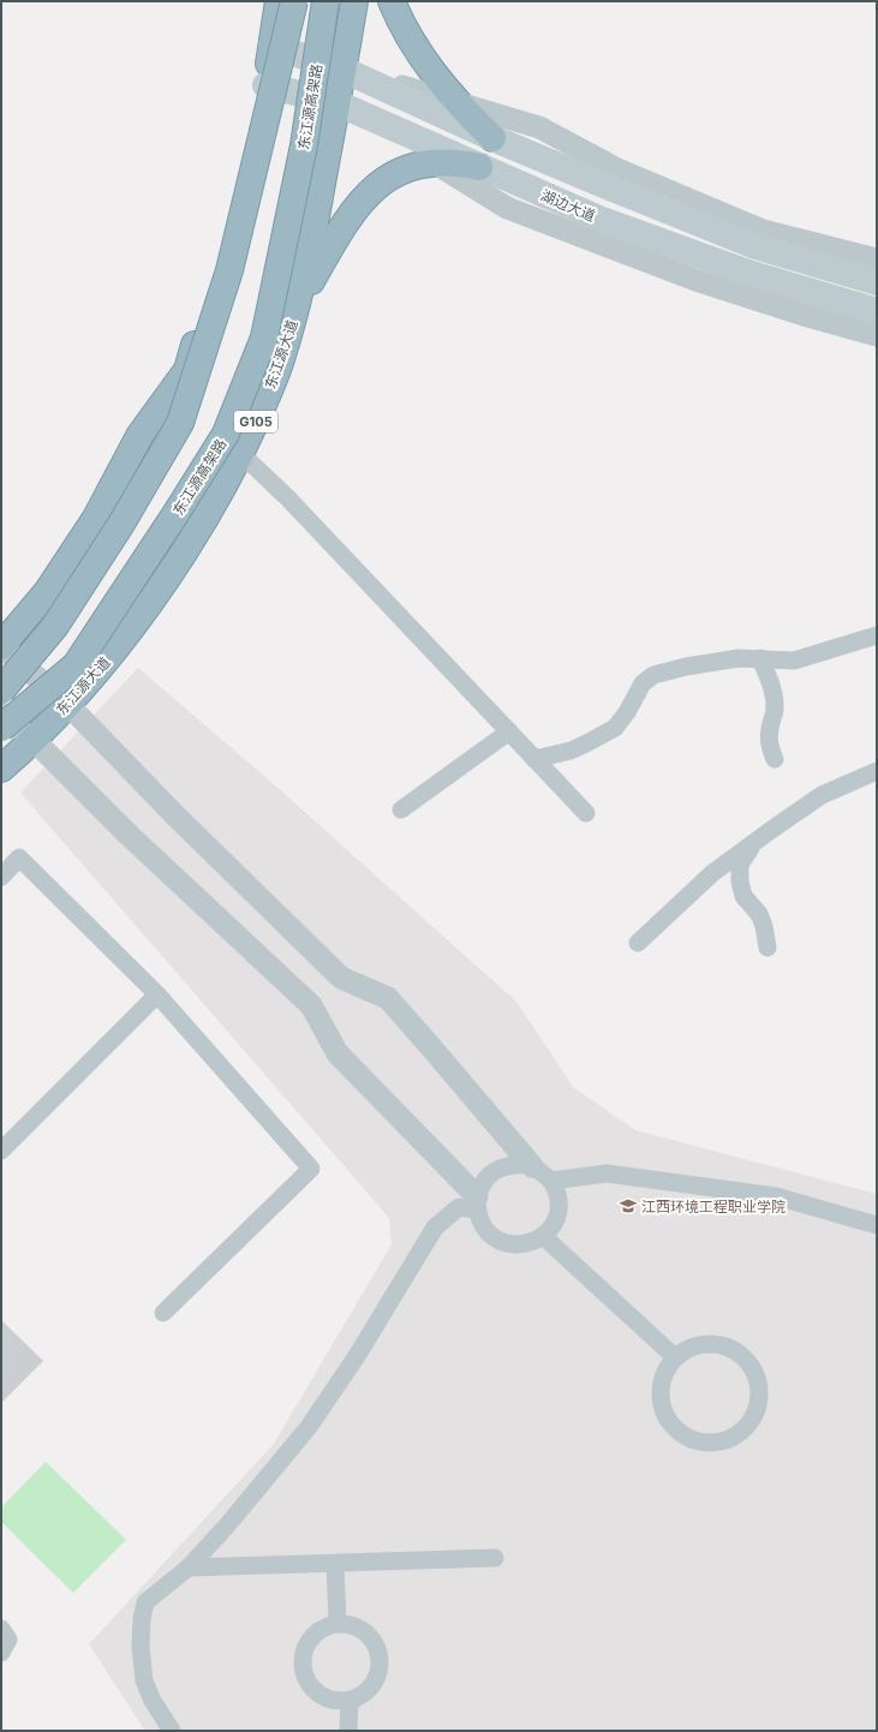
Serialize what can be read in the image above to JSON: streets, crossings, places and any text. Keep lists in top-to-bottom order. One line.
{"streets":{"highway":["东江源高架路","东江源大道","G105"],"main road":["湖边大道"]},"crossings":[["湖边大道","东江源大道"]],"places":{"school or university":["江西环境工程职业学院"]}}
